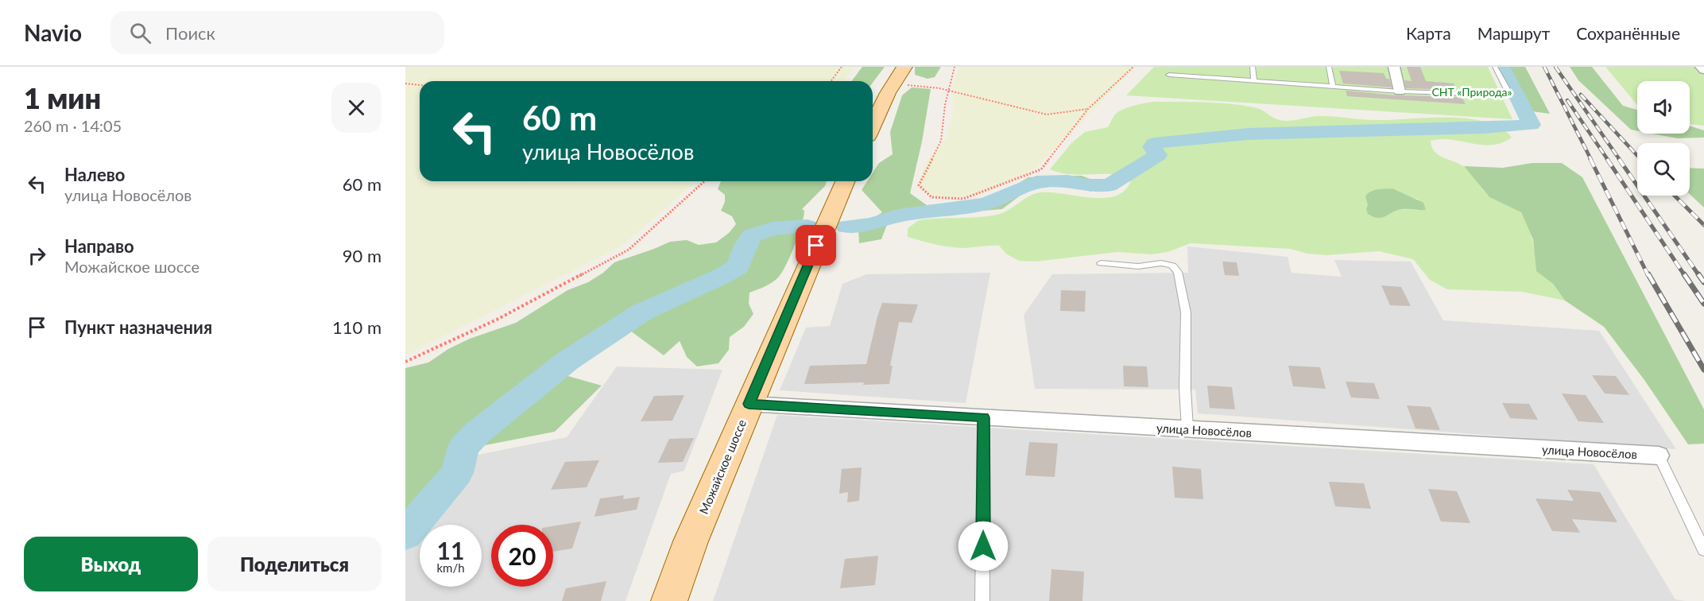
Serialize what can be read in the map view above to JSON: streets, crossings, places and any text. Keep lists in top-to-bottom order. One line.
{"streets":{"main road":["Можайское шоссе"],"street":["улица Новосёлов"]},"crossings":[["улица Новосёлов","Можайское шоссе"]],"parks":["СНТ «Природа»"],"page":{"header":"Navio","search":"Поиск","nav":["Карта","Маршрут","Сохранённые"],"heading":["1 мин","260 m · 14:05"],"turn":["60 m","улица Новосёлов"],"list":[{"name":"Налево","note":"улица Новосёлов","value":"60 m"},{"name":"Направо","note":"Можайское шоссе","value":"90 m"},{"name":"Пункт назначения","value":"110 m"}],"speed":"11 km/h","limit":"20","buttons":["Выход","Поделиться"]}}
